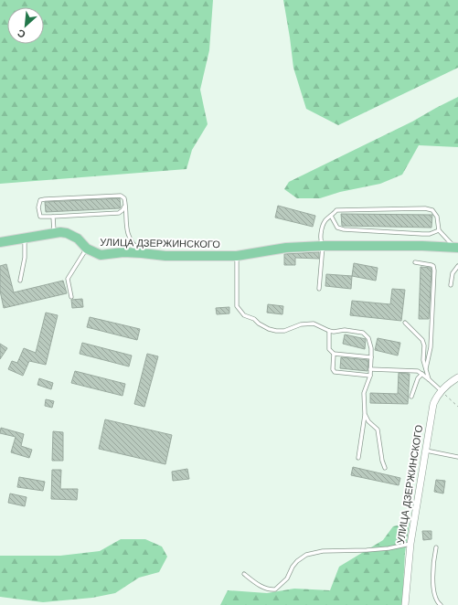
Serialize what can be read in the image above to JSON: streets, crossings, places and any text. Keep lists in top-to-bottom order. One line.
{"streets":{"main road":["УЛИЦА ДЗЕРЖИНСКОГО"]},"north":"bottom left"}
